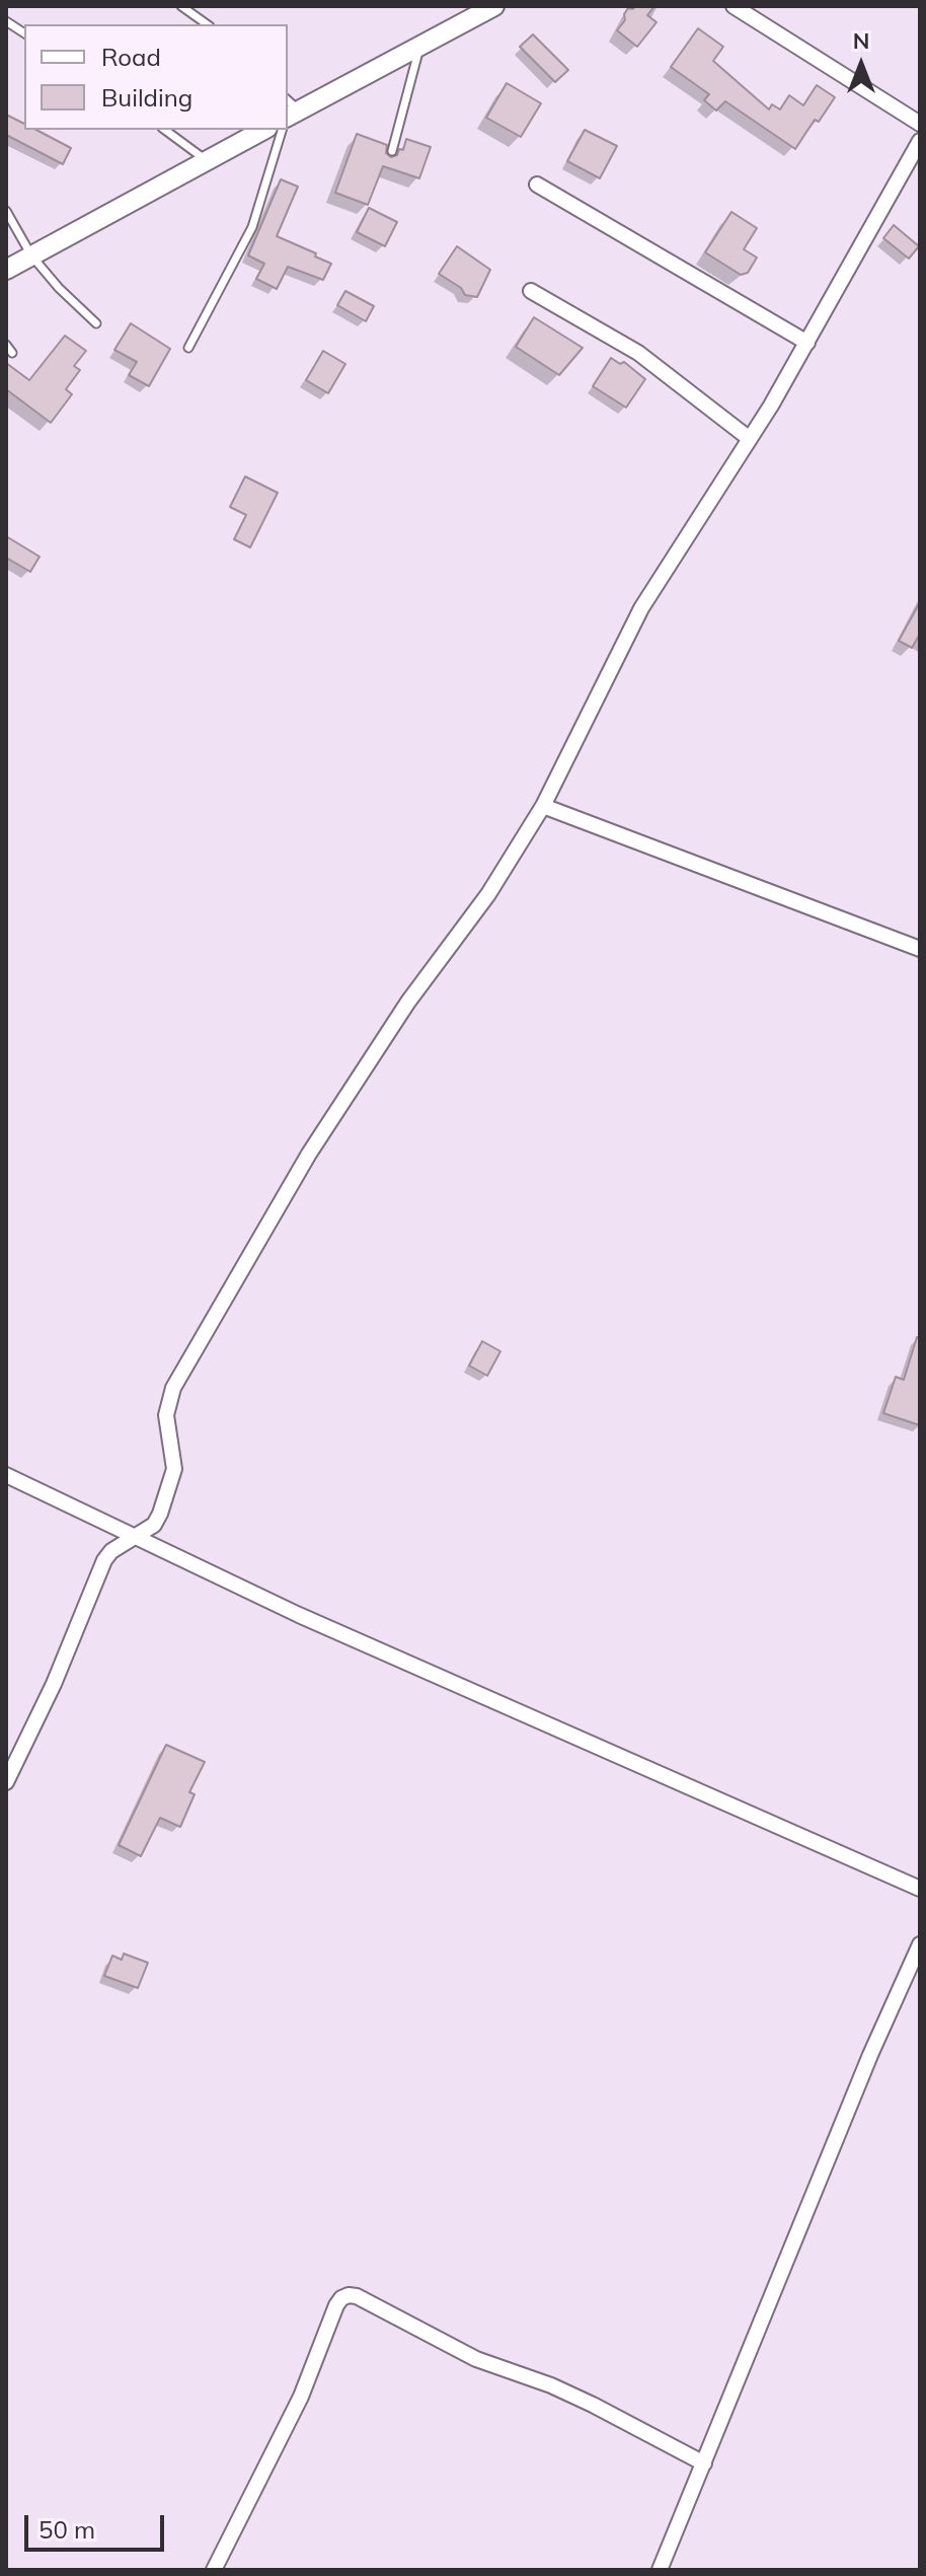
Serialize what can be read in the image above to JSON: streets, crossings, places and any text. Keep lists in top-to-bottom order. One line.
{"legend":["Road","Building"],"scale_bar":"50 m","north":"top"}
